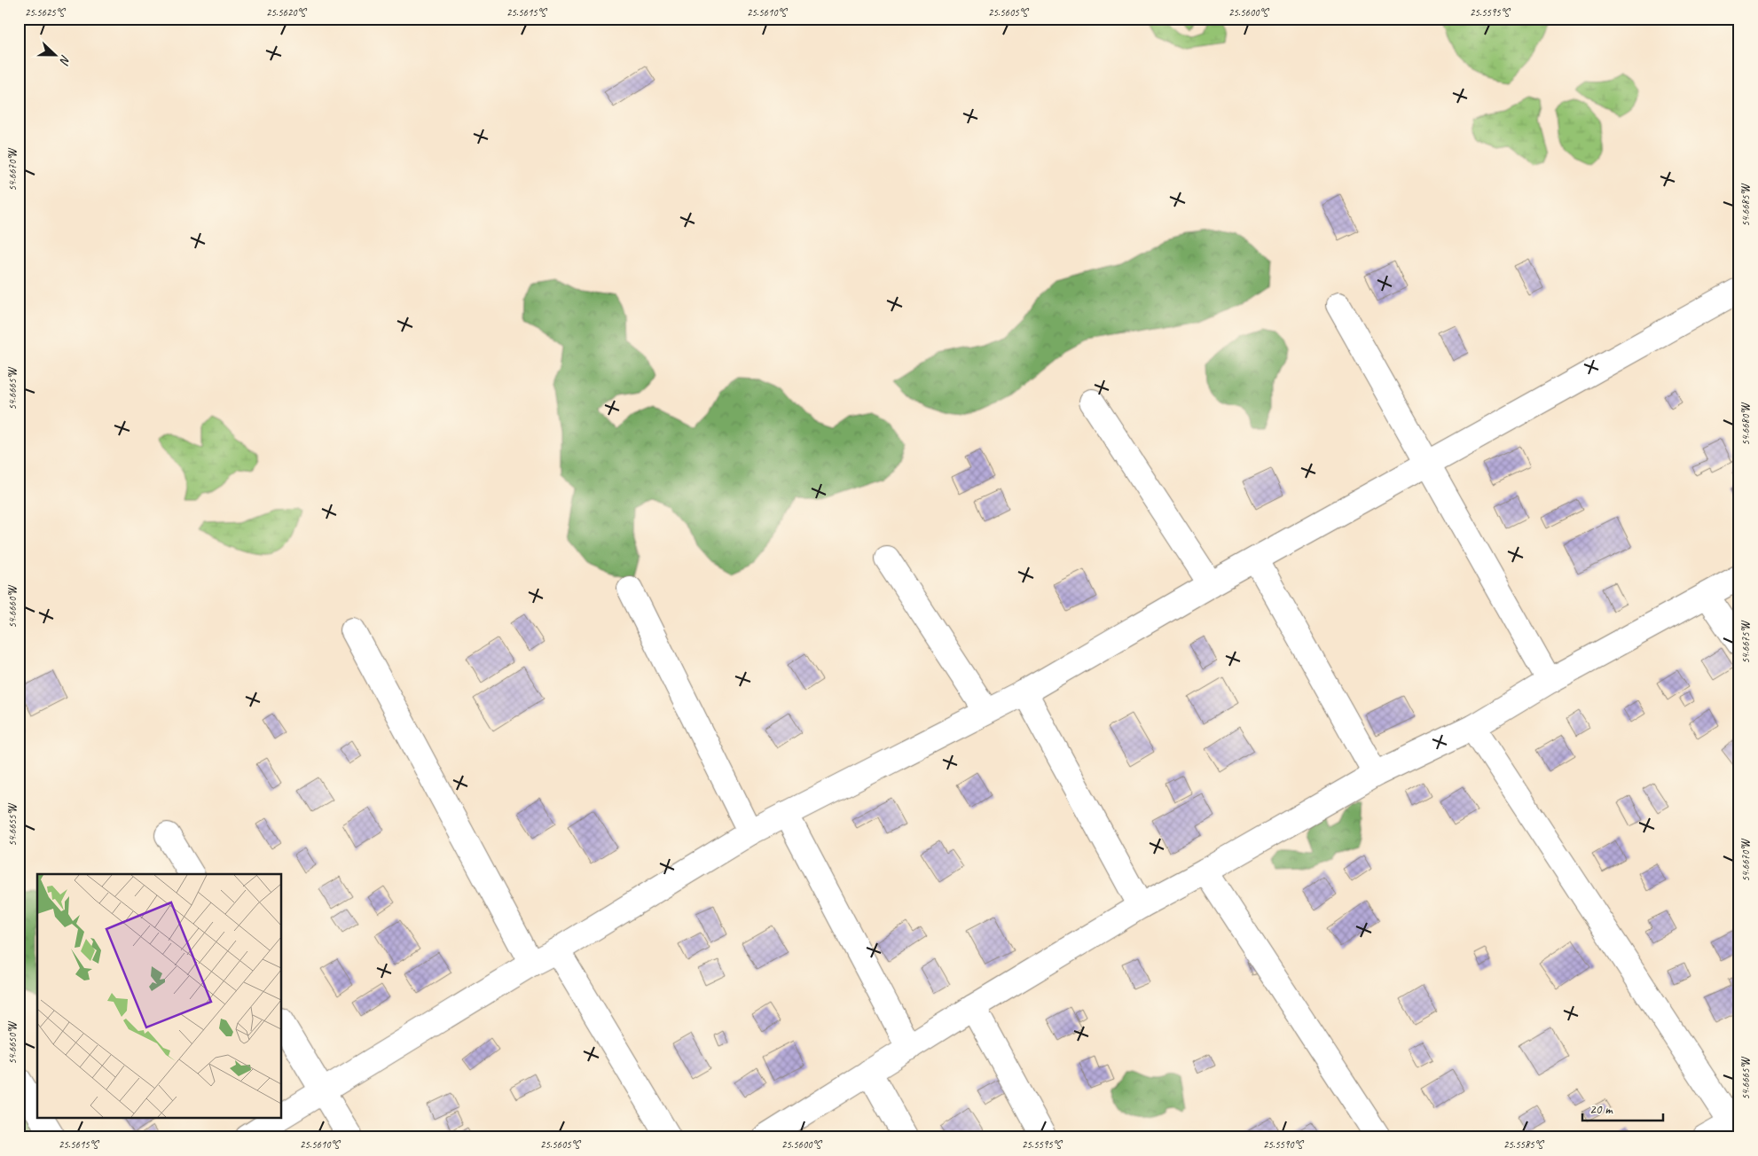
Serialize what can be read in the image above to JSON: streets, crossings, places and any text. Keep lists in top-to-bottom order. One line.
{"scale_bar":"20 m","north":"right","coordinates":["25.5625°S","25.5620°S","25.5615°S","25.5610°S","25.5605°S","25.5600°S","25.5595°S","54.6670°W","54.6685°W","54.6665°W","54.6680°W","54.6660°W","54.6675°W","54.6655°W","54.6650°W","25.5590°S","25.5585°S"]}
